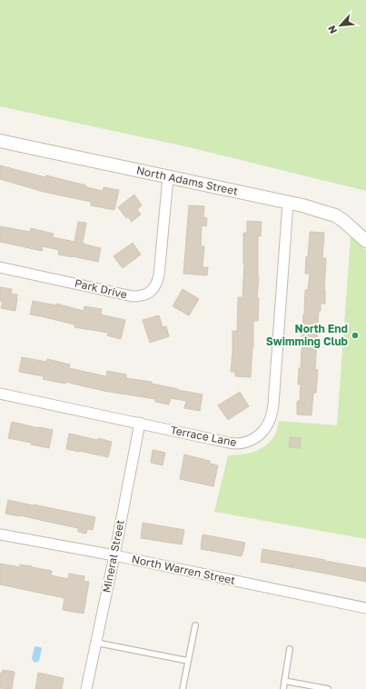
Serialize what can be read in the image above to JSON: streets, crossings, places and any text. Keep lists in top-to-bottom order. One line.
{"streets":{"street":["North Adams Street","Park Drive","Terrace Lane","Mineral Street","North Warren Street"]},"crossings":[["North Adams Street","Park Drive"],["North Adams Street","Terrace Lane"],["Terrace Lane","Mineral Street"],["Mineral Street","North Warren Street"]],"places":["North End Swimming Club"],"north":"bottom left"}
